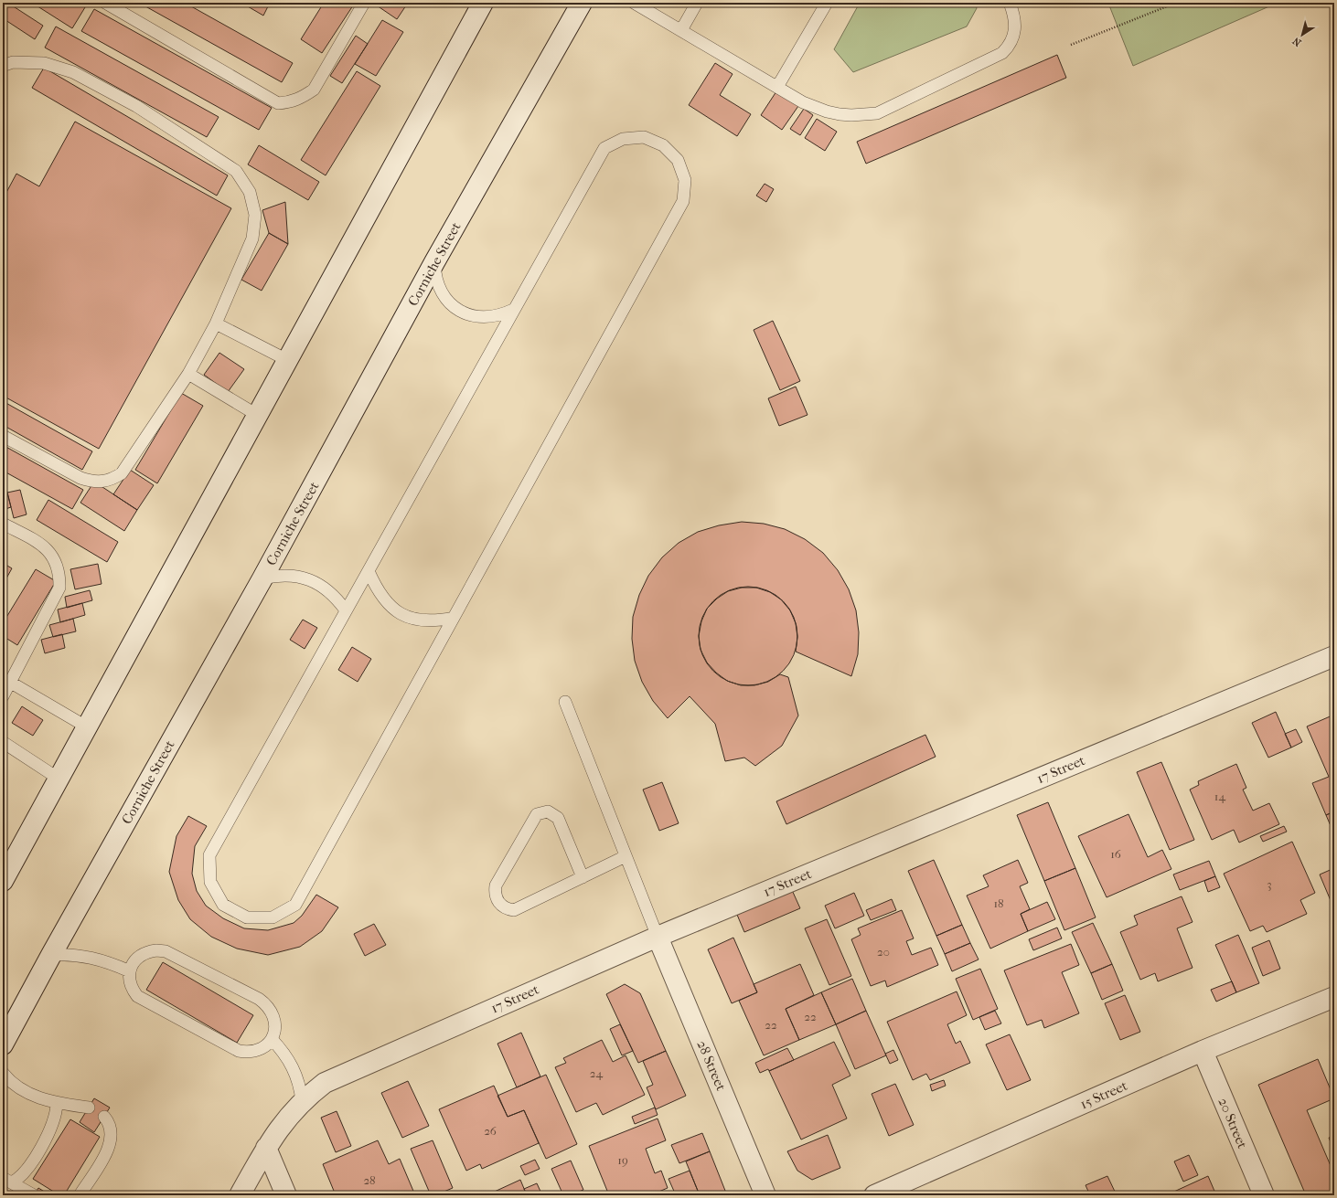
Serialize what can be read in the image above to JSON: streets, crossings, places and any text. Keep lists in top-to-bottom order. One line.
{"streets":{"street":["Corniche Street","17 Street","28 Street","15 Street","20 Street"]},"crossings":[["17 Street","28 Street"],["15 Street","20 Street"]],"house_numbers":["14","16","3","18","20","22","22","24","26","19","28"],"north":"bottom left"}
